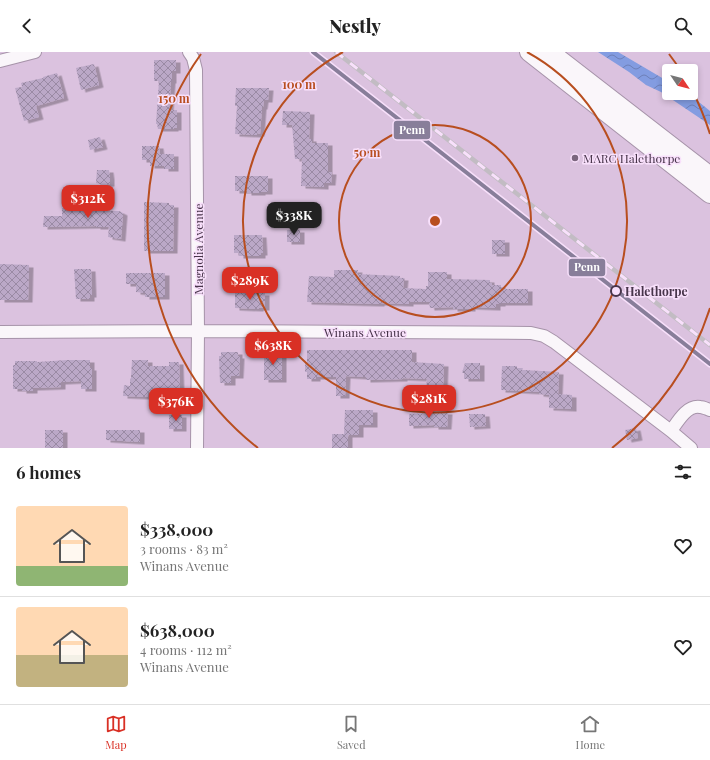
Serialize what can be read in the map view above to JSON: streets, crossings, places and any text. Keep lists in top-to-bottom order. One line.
{"streets":{"street":["Magnolia Avenue","Winans Avenue"]},"crossings":[["Magnolia Avenue","Winans Avenue"]],"places":["MARC Halethorpe","Halethorpe"],"lines":["transit line Penn"],"north":"bottom right","page":{"header":"Nestly","price":["$312K","$338K","$289K","$638K","$281K","$376K"],"heading":"6 homes","list":[{"name":"$338,000","note":"3 rooms · 83 m² · Winans Avenue"},{"name":"$638,000","note":"4 rooms · 112 m² · Winans Avenue"}],"tabs":["Map","Saved","Home"]},"rings":["100 m","150 m","50 m"]}
